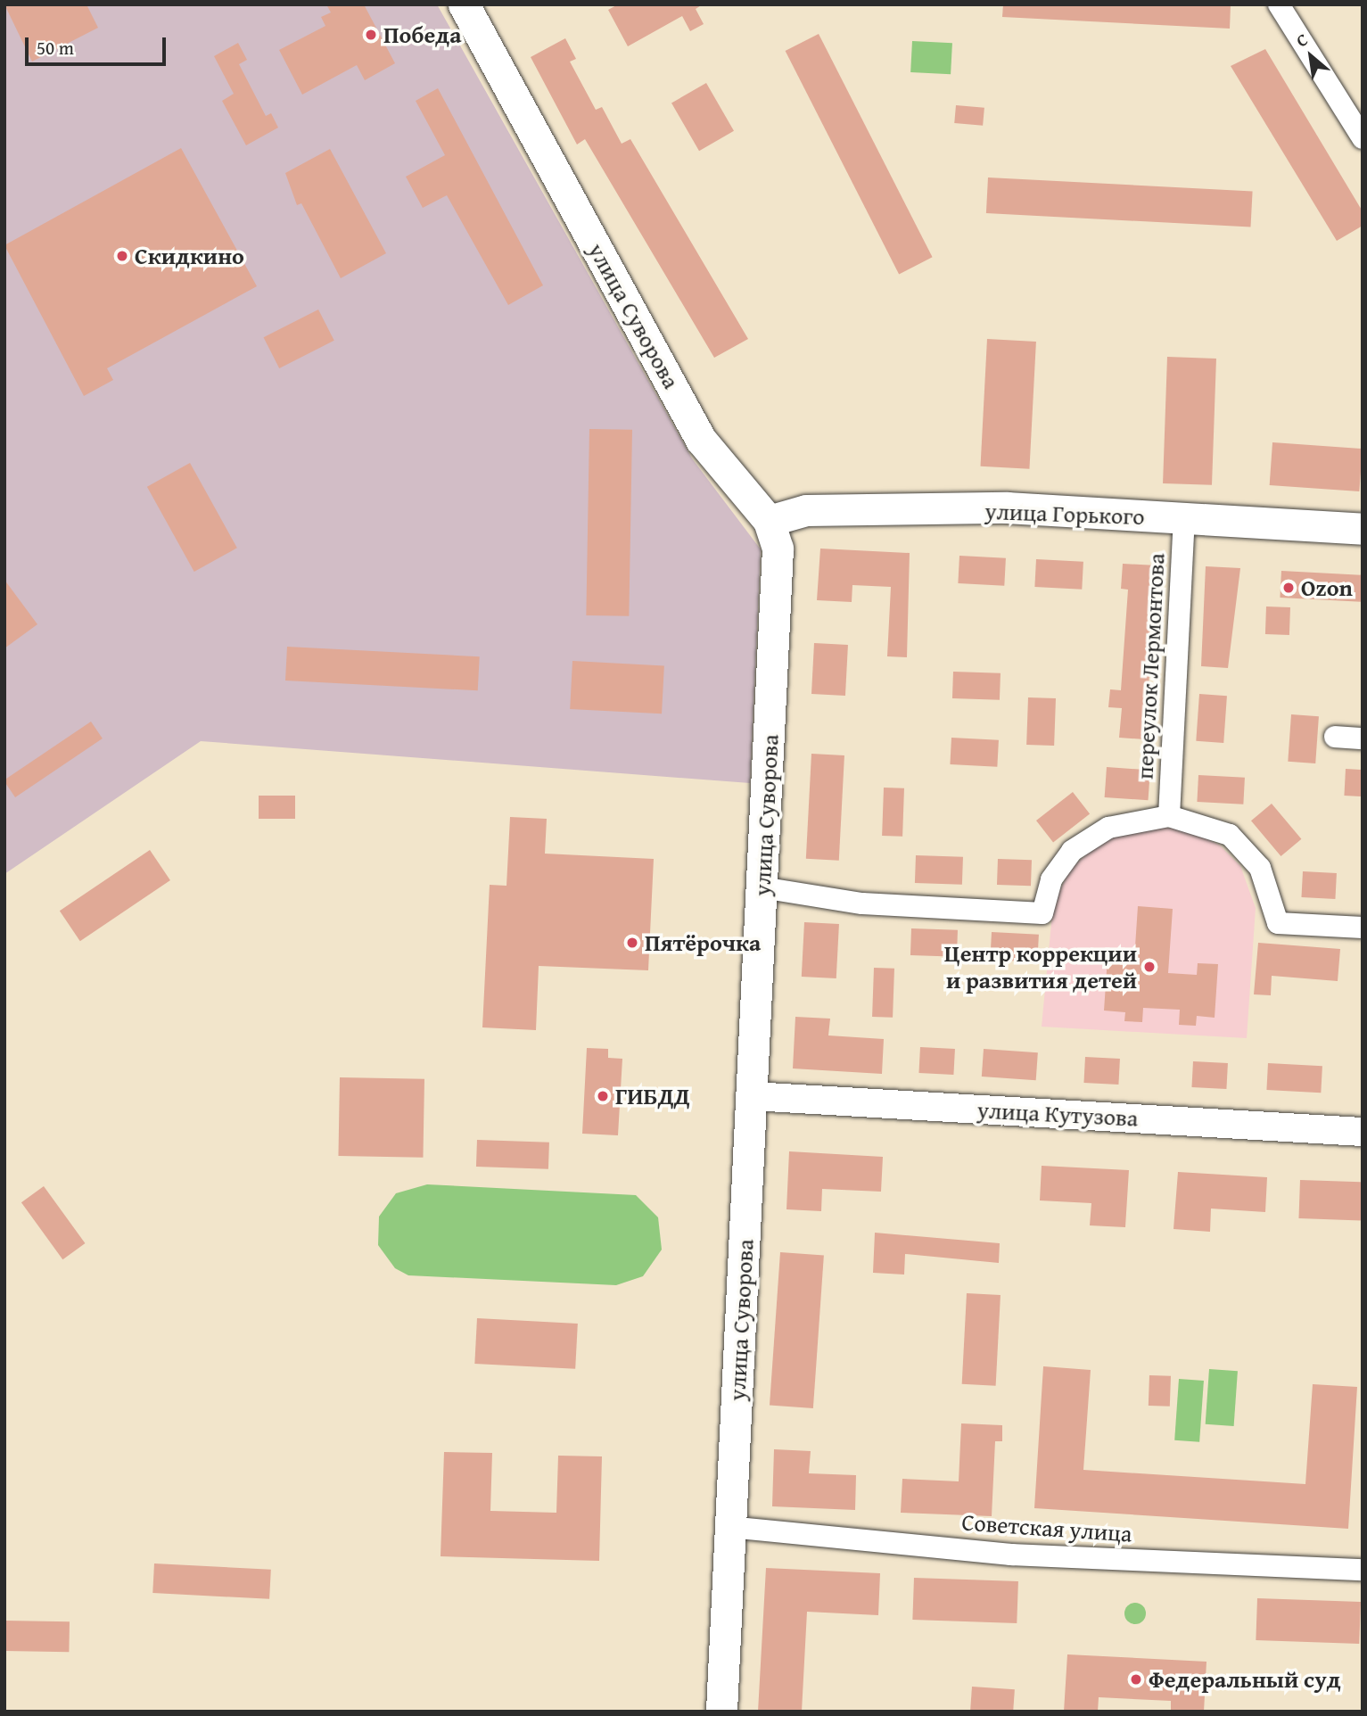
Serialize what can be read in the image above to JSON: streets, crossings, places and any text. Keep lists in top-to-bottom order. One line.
{"streets":{"main road":["улица Суворова","улица Горького"],"street":["переулок Лермонтова","улица Кутузова","Советская улица"]},"crossings":[["улица Суворова","улица Горького"],["улица Суворова","улица Кутузова"],["улица Суворова","Советская улица"],["улица Горького","переулок Лермонтова"]],"places":["Победа","Скидкино","Ozon","Пятёрочка","Центр коррекции и развития детей","ГИБДД","Федеральный суд"],"scale_bar":"50 m","north":"top left"}
